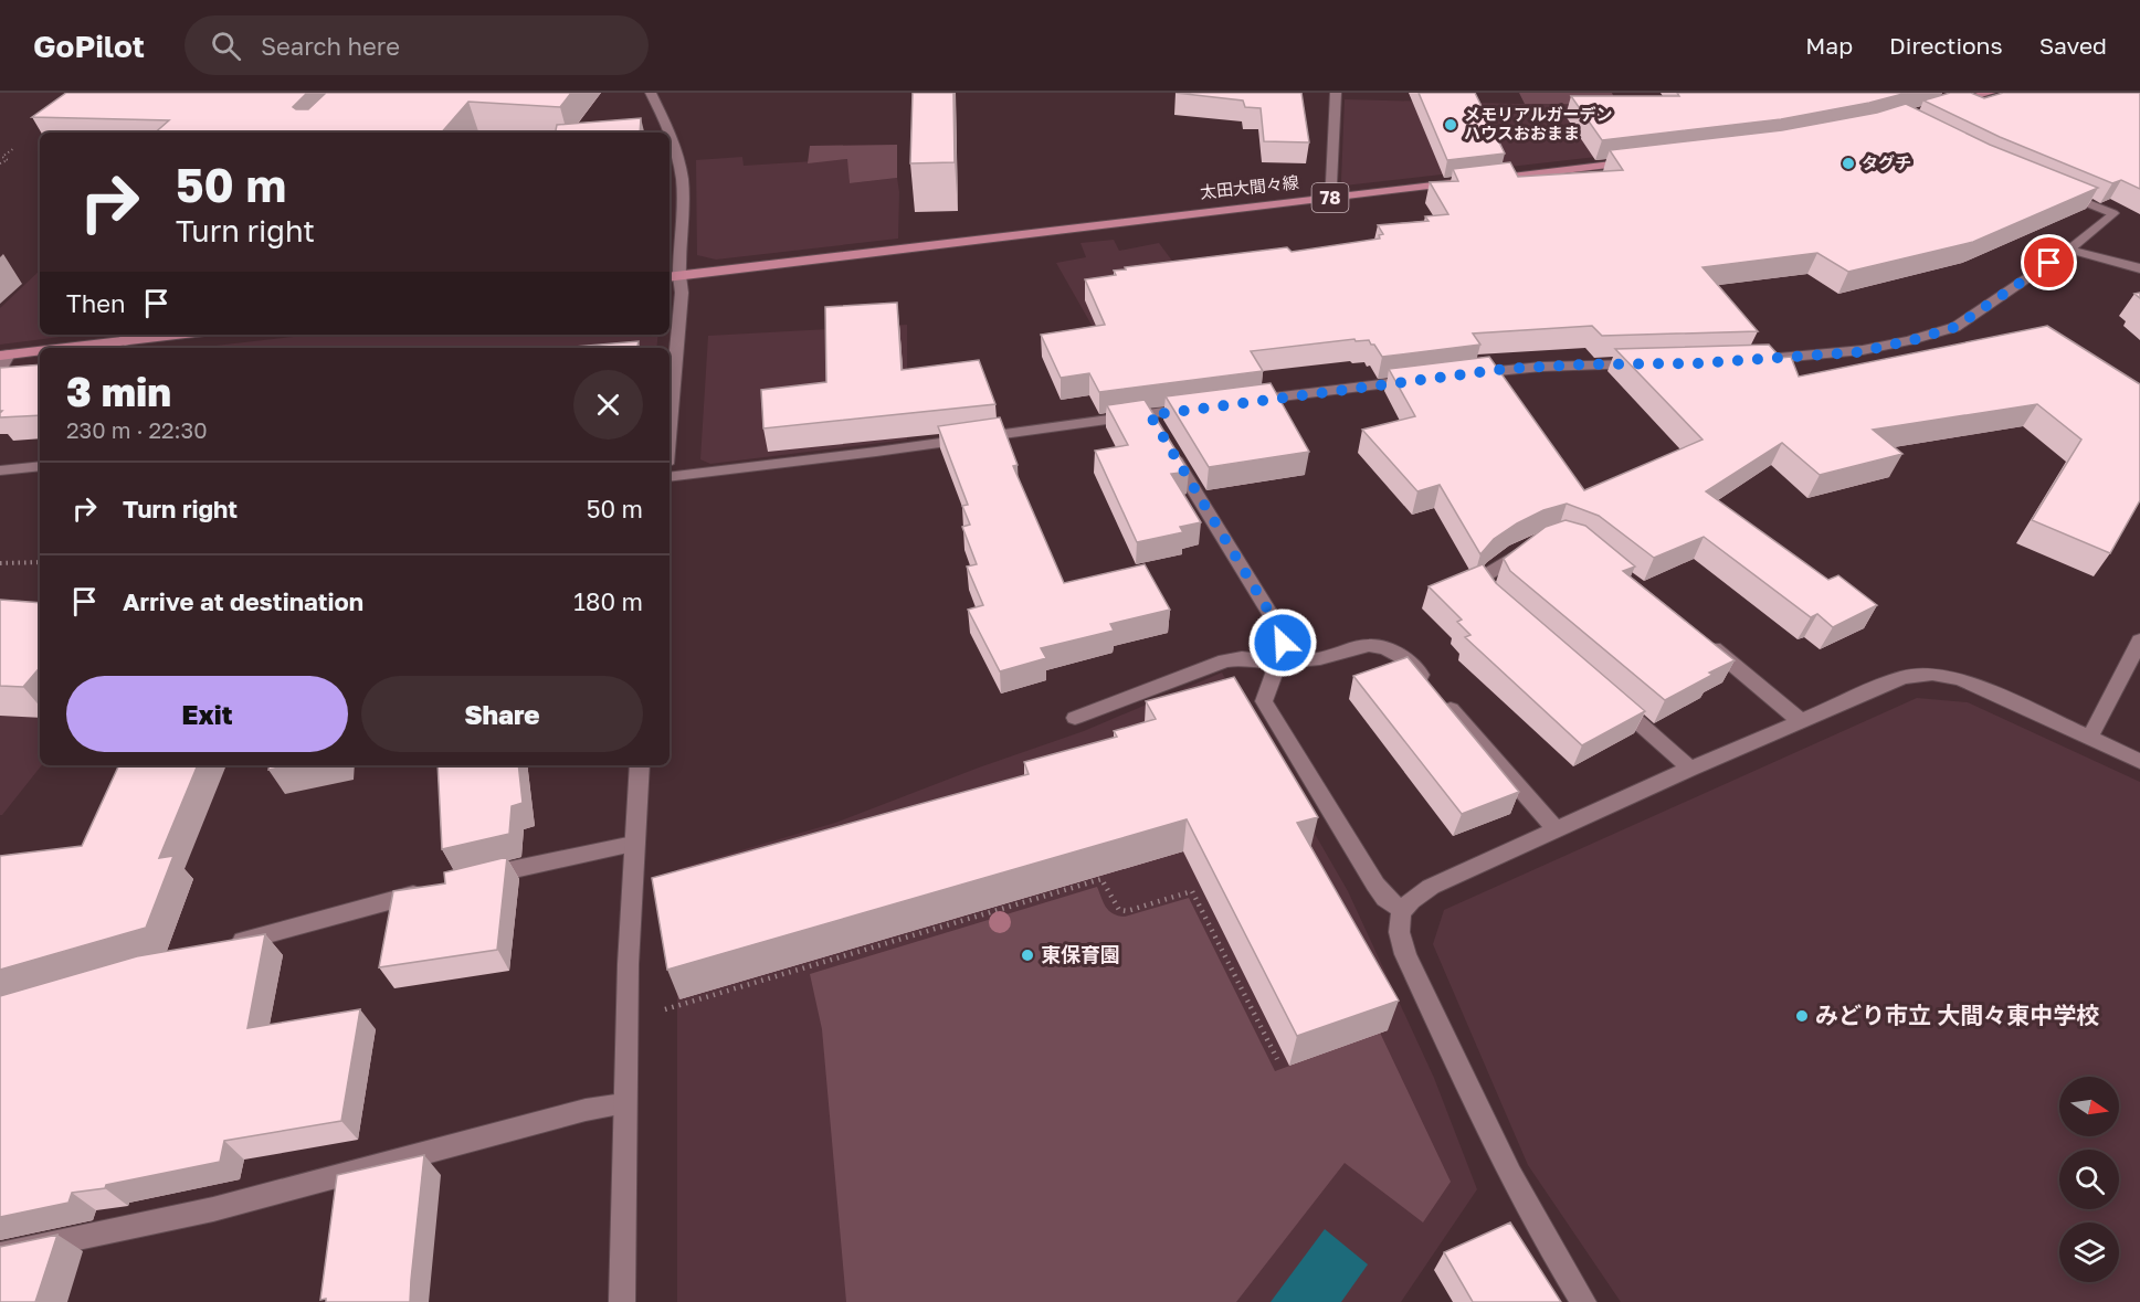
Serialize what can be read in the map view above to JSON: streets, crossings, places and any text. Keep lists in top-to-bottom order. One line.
{"streets":{"main road":["太田大間々線","78"]},"places":["メモリアルガーデン ハウスおおまま","タグチ","東保育園","みどり市立 大間々東中学校"],"north":"right","page":{"header":"GoPilot","search":"Search here","nav":["Map","Directions","Saved"],"turn":["50 m","Turn right"],"then":"Then","heading":["3 min","230 m · 22:30"],"list":[{"name":"Turn right","value":"50 m"},{"name":"Arrive at destination","value":"180 m"}],"buttons":["Exit","Share"]}}
